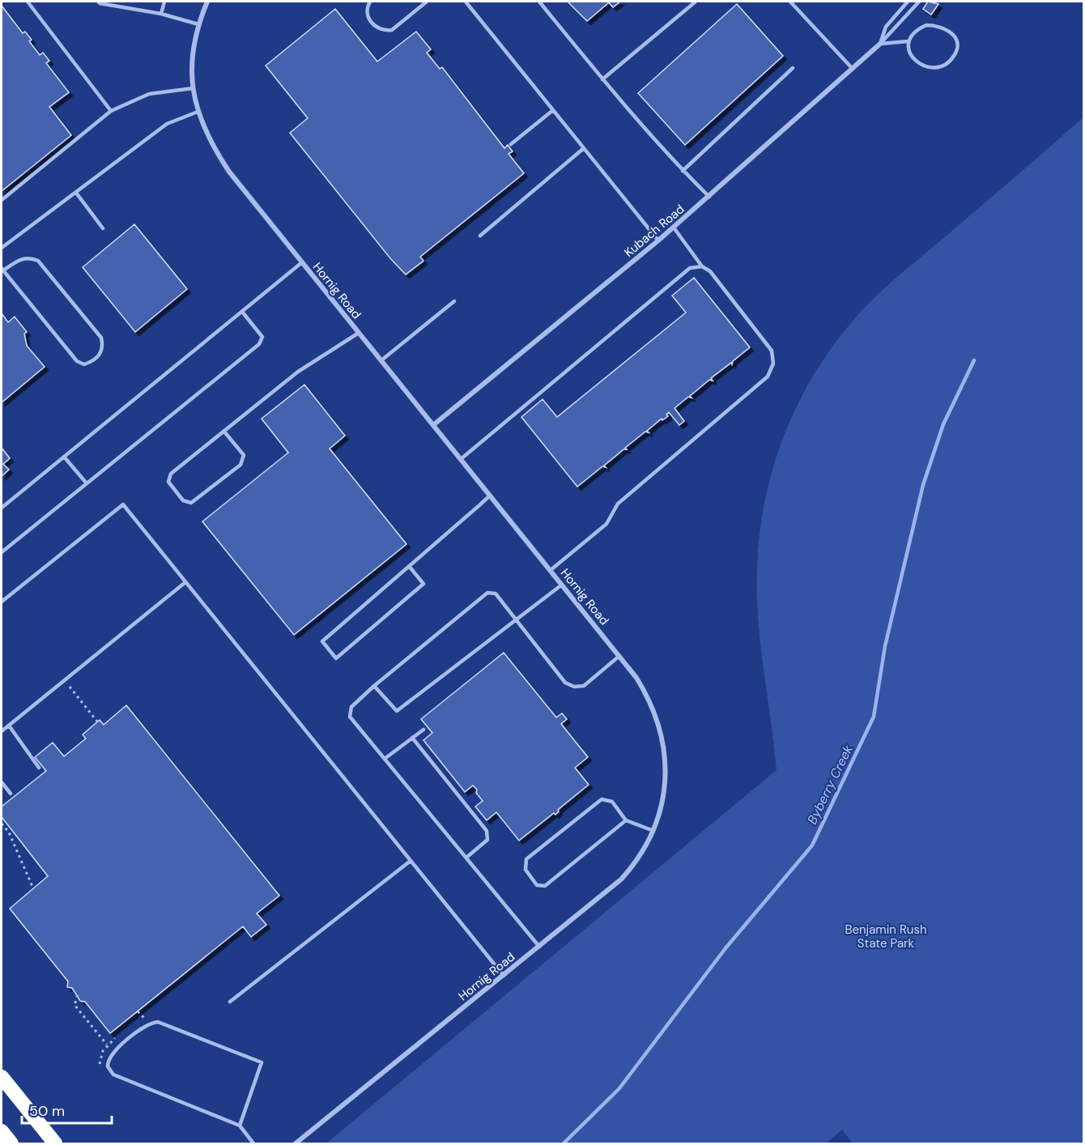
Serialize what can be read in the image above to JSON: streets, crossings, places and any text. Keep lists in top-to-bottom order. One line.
{"streets":{"street":["Kubach Road","Hornig Road"]},"crossings":[["Kubach Road","Hornig Road"]],"water":["Byberry Creek"],"parks":["Benjamin Rush State Park"],"scale_bar":"50 m"}
